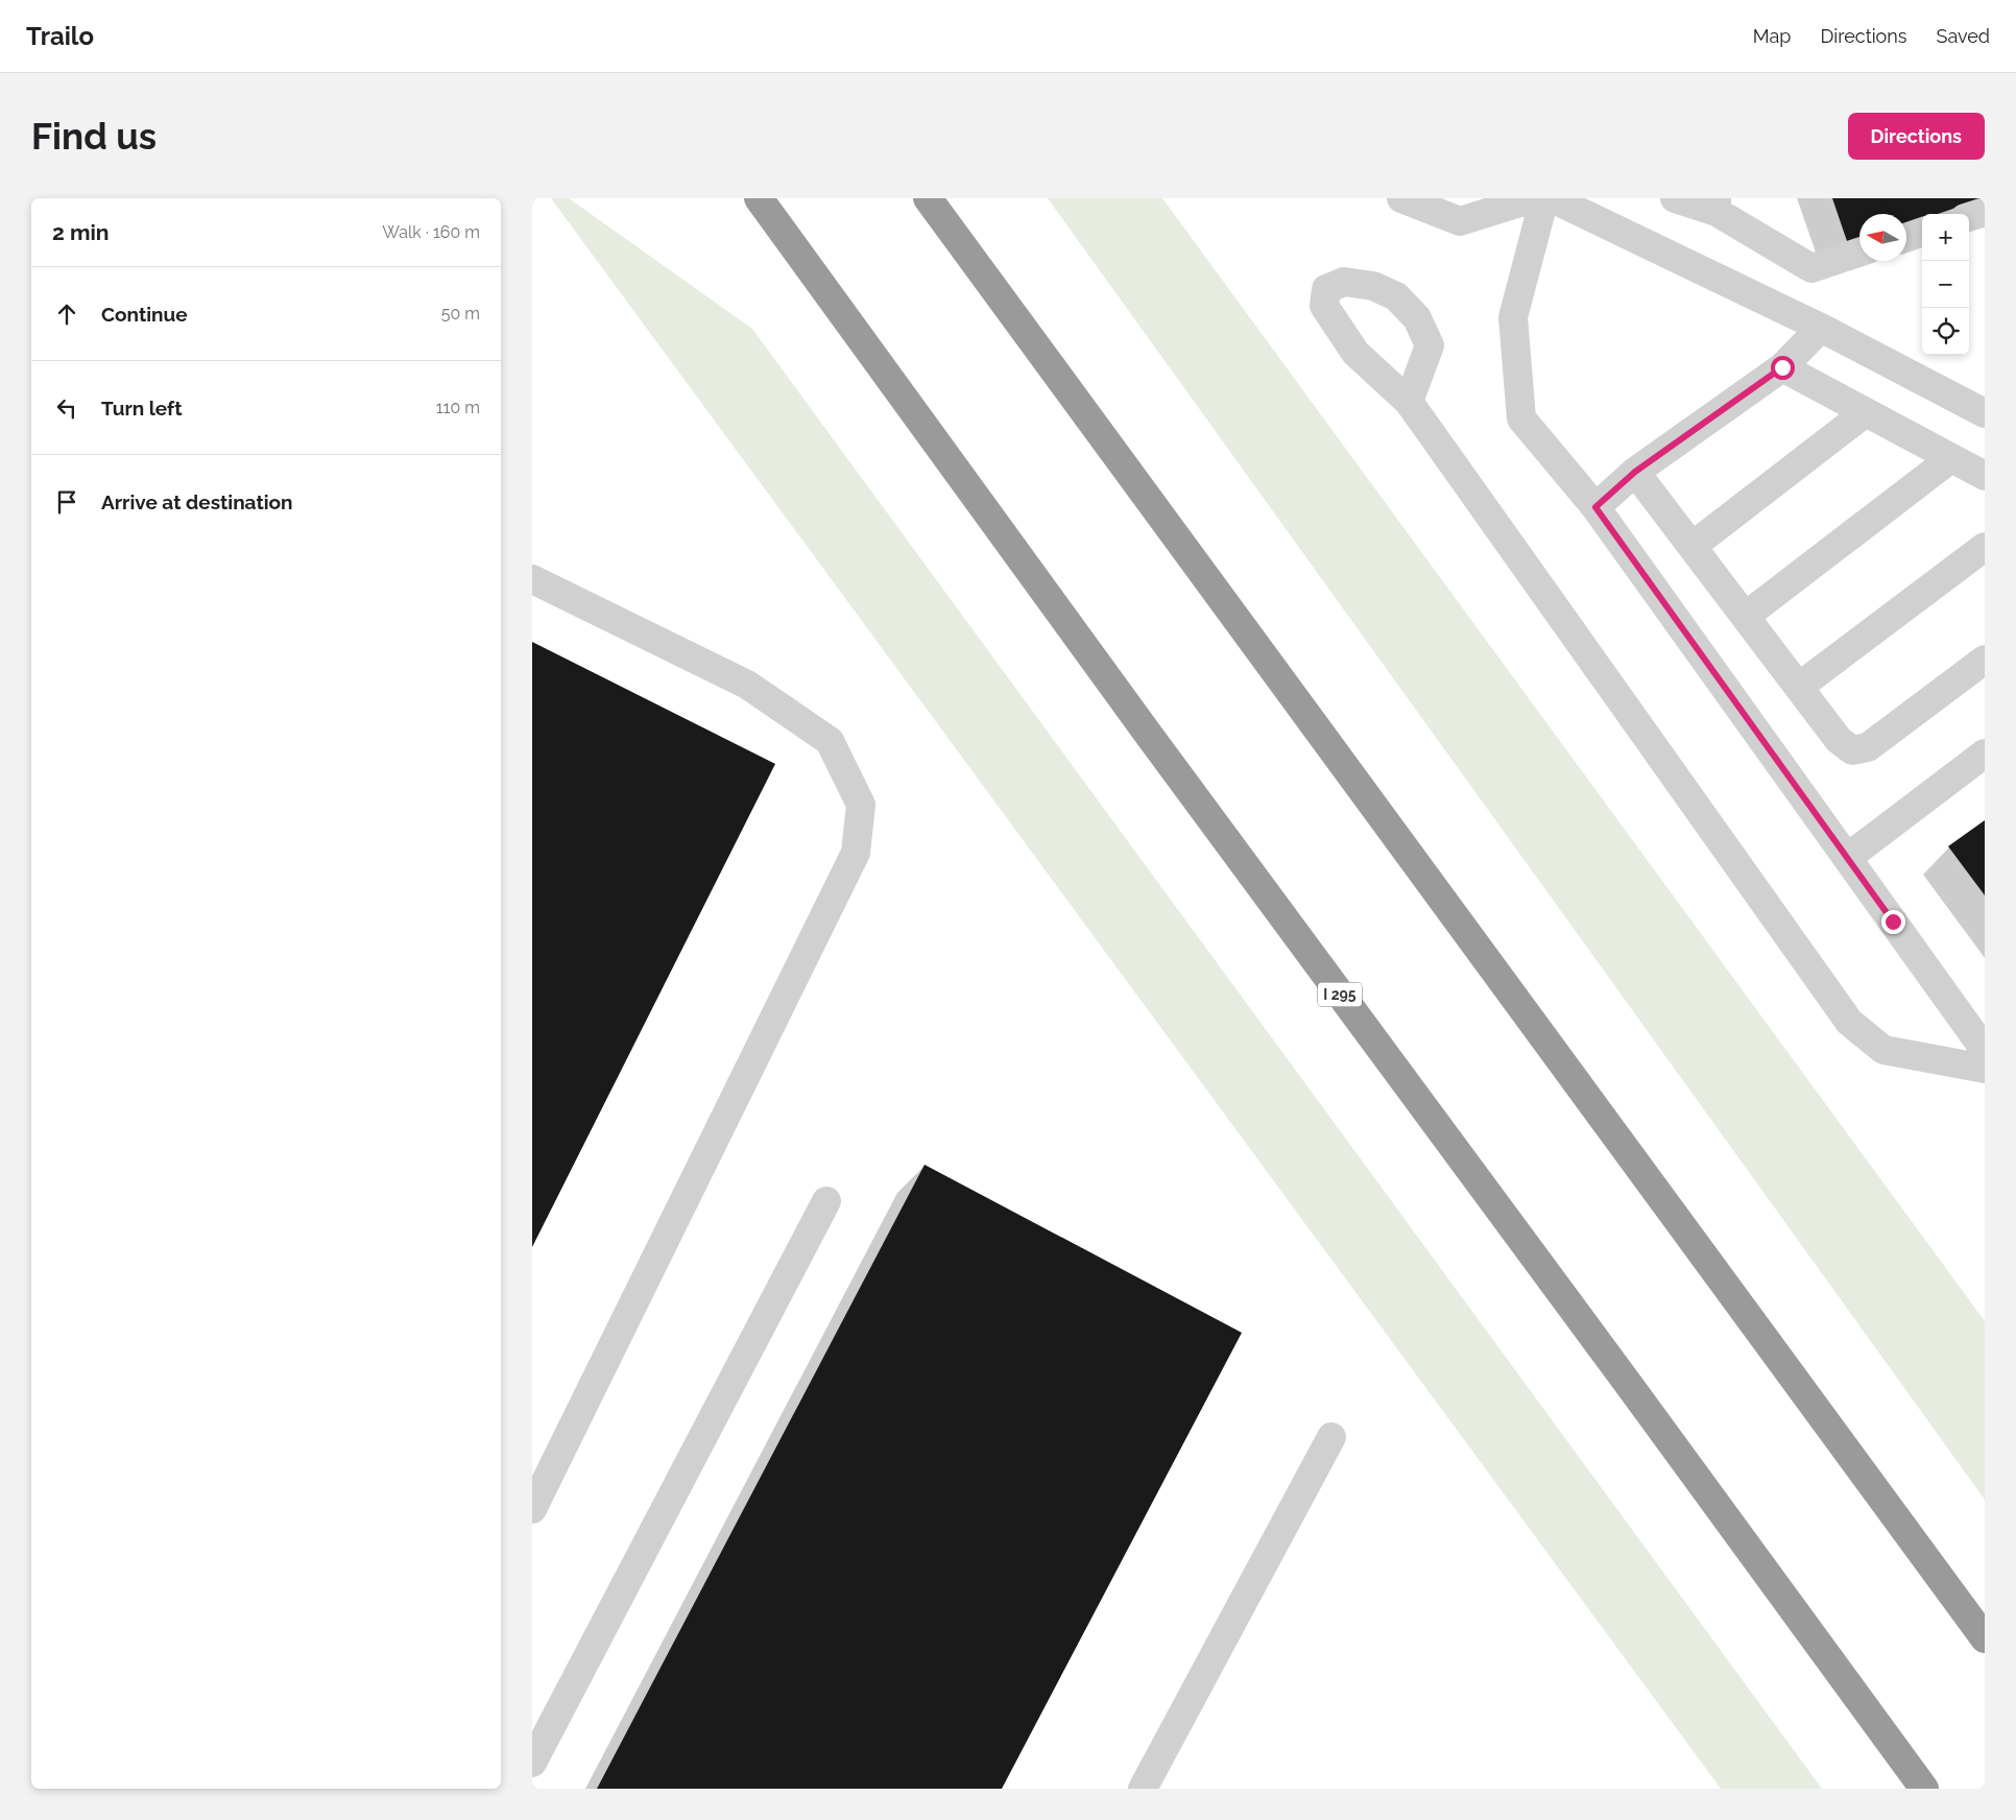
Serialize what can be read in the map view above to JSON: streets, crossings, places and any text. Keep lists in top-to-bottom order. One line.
{"streets":{"highway":["I 295"]},"north":"left","page":{"header":"Trailo","nav":["Map","Directions","Saved"],"buttons":"Directions","title":"Find us","heading":["2 min","Walk · 160 m"],"map_buttons":["+","−"],"list":[["Continue","50 m"],["Turn left","110 m"],"Arrive at destination"]}}
